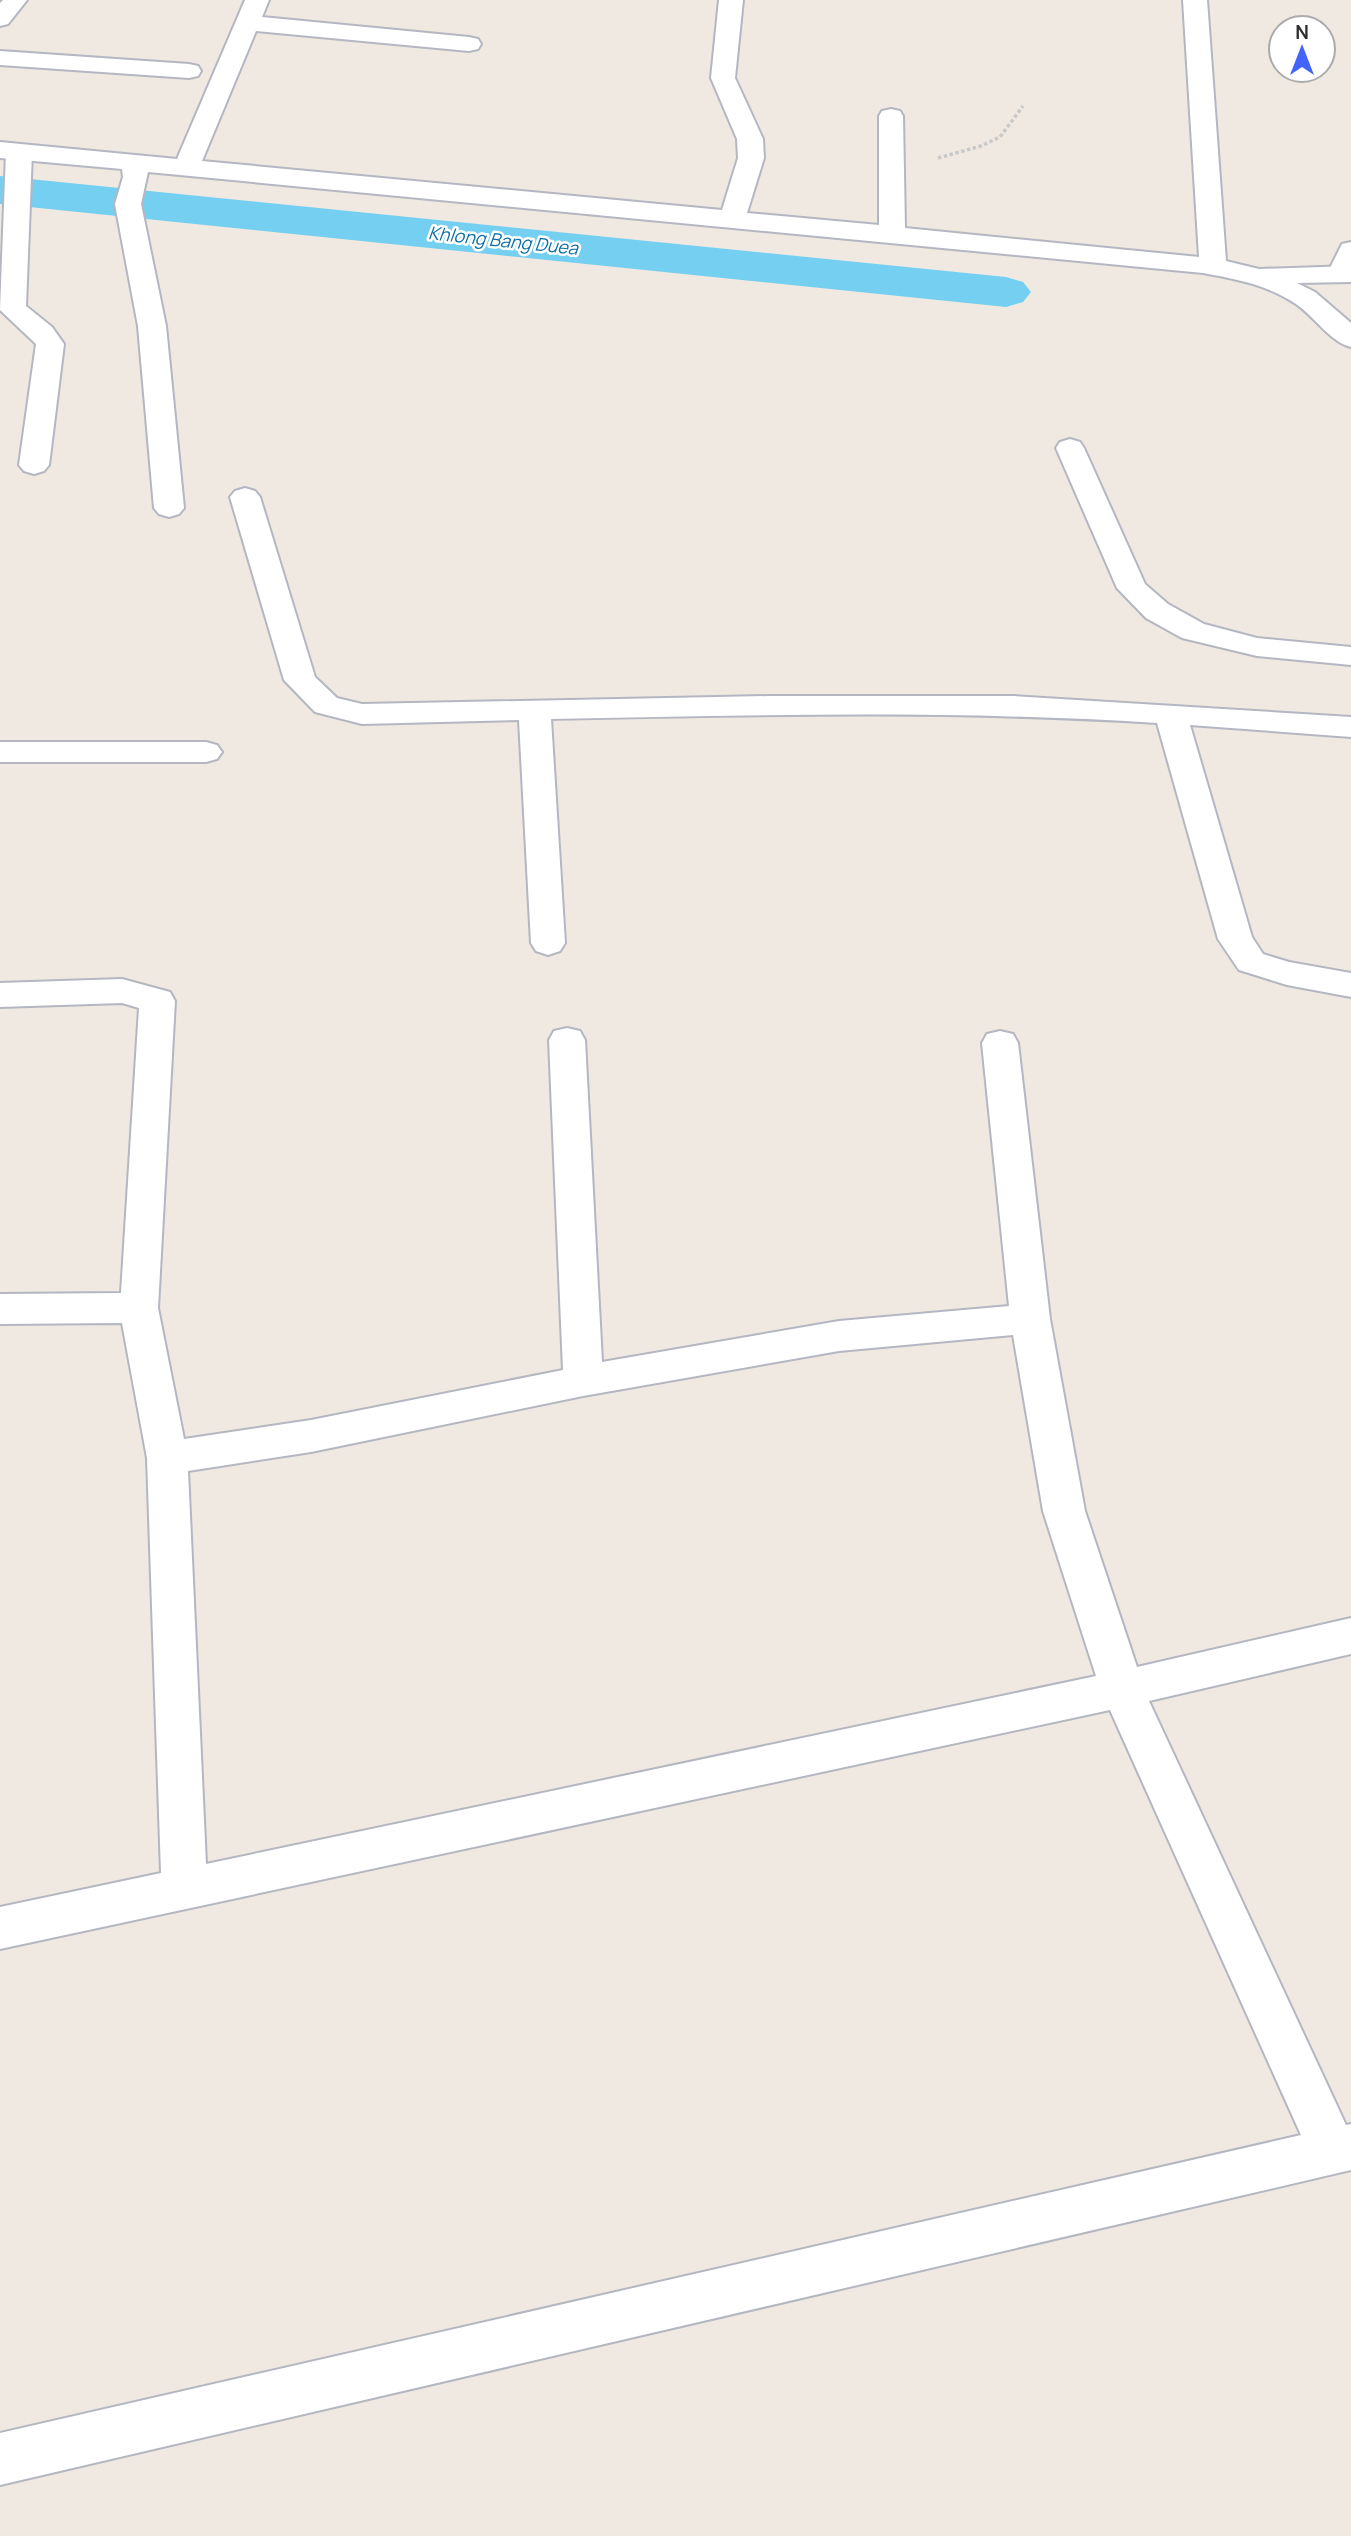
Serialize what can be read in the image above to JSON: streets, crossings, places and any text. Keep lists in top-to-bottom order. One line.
{"water":["Khlong Bang Duea"],"north":"top"}
